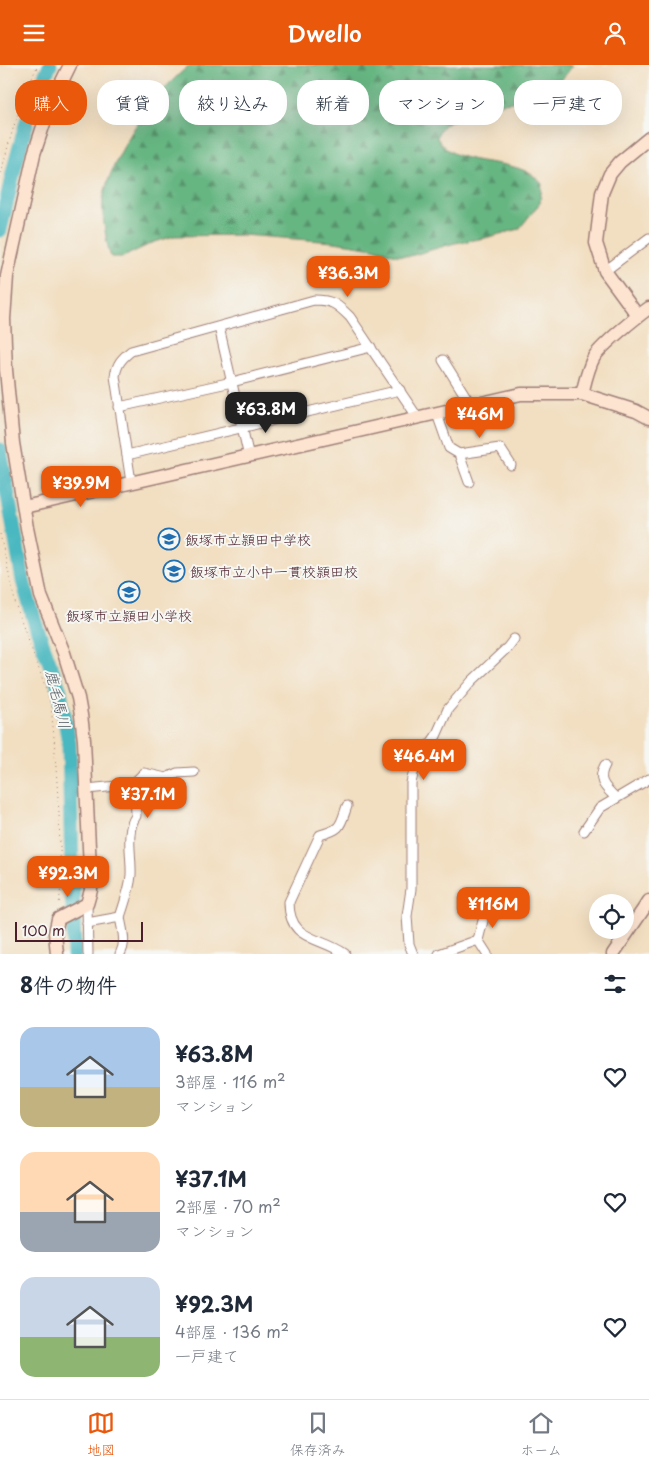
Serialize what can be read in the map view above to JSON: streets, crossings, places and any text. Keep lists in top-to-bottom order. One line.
{"water":["鹿毛馬川"],"places":{"school or university":["飯塚市立頴田中学校","飯塚市立小中一貫校頴田校","飯塚市立頴田小学校"]},"scale_bar":"100 m","page":{"header":"Dwello","chip":["購入","賃貸","絞り込み","新着","マンション","一戸建て"],"price":["¥36.3M","¥63.8M","¥46M","¥39.9M","¥46.4M","¥37.1M","¥92.3M","¥116M"],"scale":"100 m","heading":"8件の物件","list":[{"name":"¥63.8M","note":"3部屋 · 116 m² · マンション"},{"name":"¥37.1M","note":"2部屋 · 70 m² · マンション"},{"name":"¥92.3M","note":"4部屋 · 136 m² · 一戸建て"}],"tabs":["地図","保存済み","ホーム"]}}
